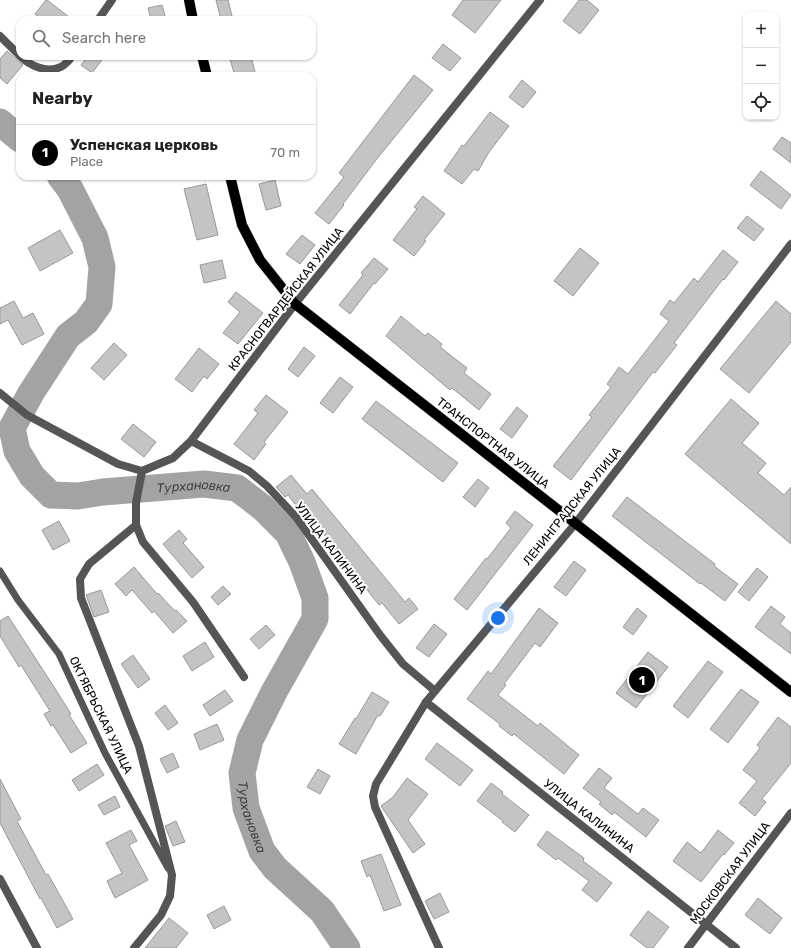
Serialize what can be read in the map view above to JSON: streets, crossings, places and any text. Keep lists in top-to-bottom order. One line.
{"streets":{"main road":["ТРАНСПОРТНАЯ УЛИЦА"],"street":["КРАСНОГВАРДЕЙСКАЯ УЛИЦА","ЛЕНИНГРАДСКАЯ УЛИЦА","УЛИЦА КАЛИНИНА","МОСКОВСКАЯ УЛИЦА"],"lane":["ОКТЯБРЬСКАЯ УЛИЦА"]},"crossings":[["КРАСНОГВАРДЕЙСКАЯ УЛИЦА","ТРАНСПОРТНАЯ УЛИЦА"],["КРАСНОГВАРДЕЙСКАЯ УЛИЦА","УЛИЦА КАЛИНИНА"],["ТРАНСПОРТНАЯ УЛИЦА","ЛЕНИНГРАДСКАЯ УЛИЦА"],["ЛЕНИНГРАДСКАЯ УЛИЦА","УЛИЦА КАЛИНИНА"],["УЛИЦА КАЛИНИНА","МОСКОВСКАЯ УЛИЦА"]],"water":["Турхановка"],"page":{"map_buttons":["+","−"],"search":"Search here","heading":"Nearby","list":[{"mark":"1","name":"Успенская церковь","note":"Place","value":"70 m"}],"pins":"1"}}
